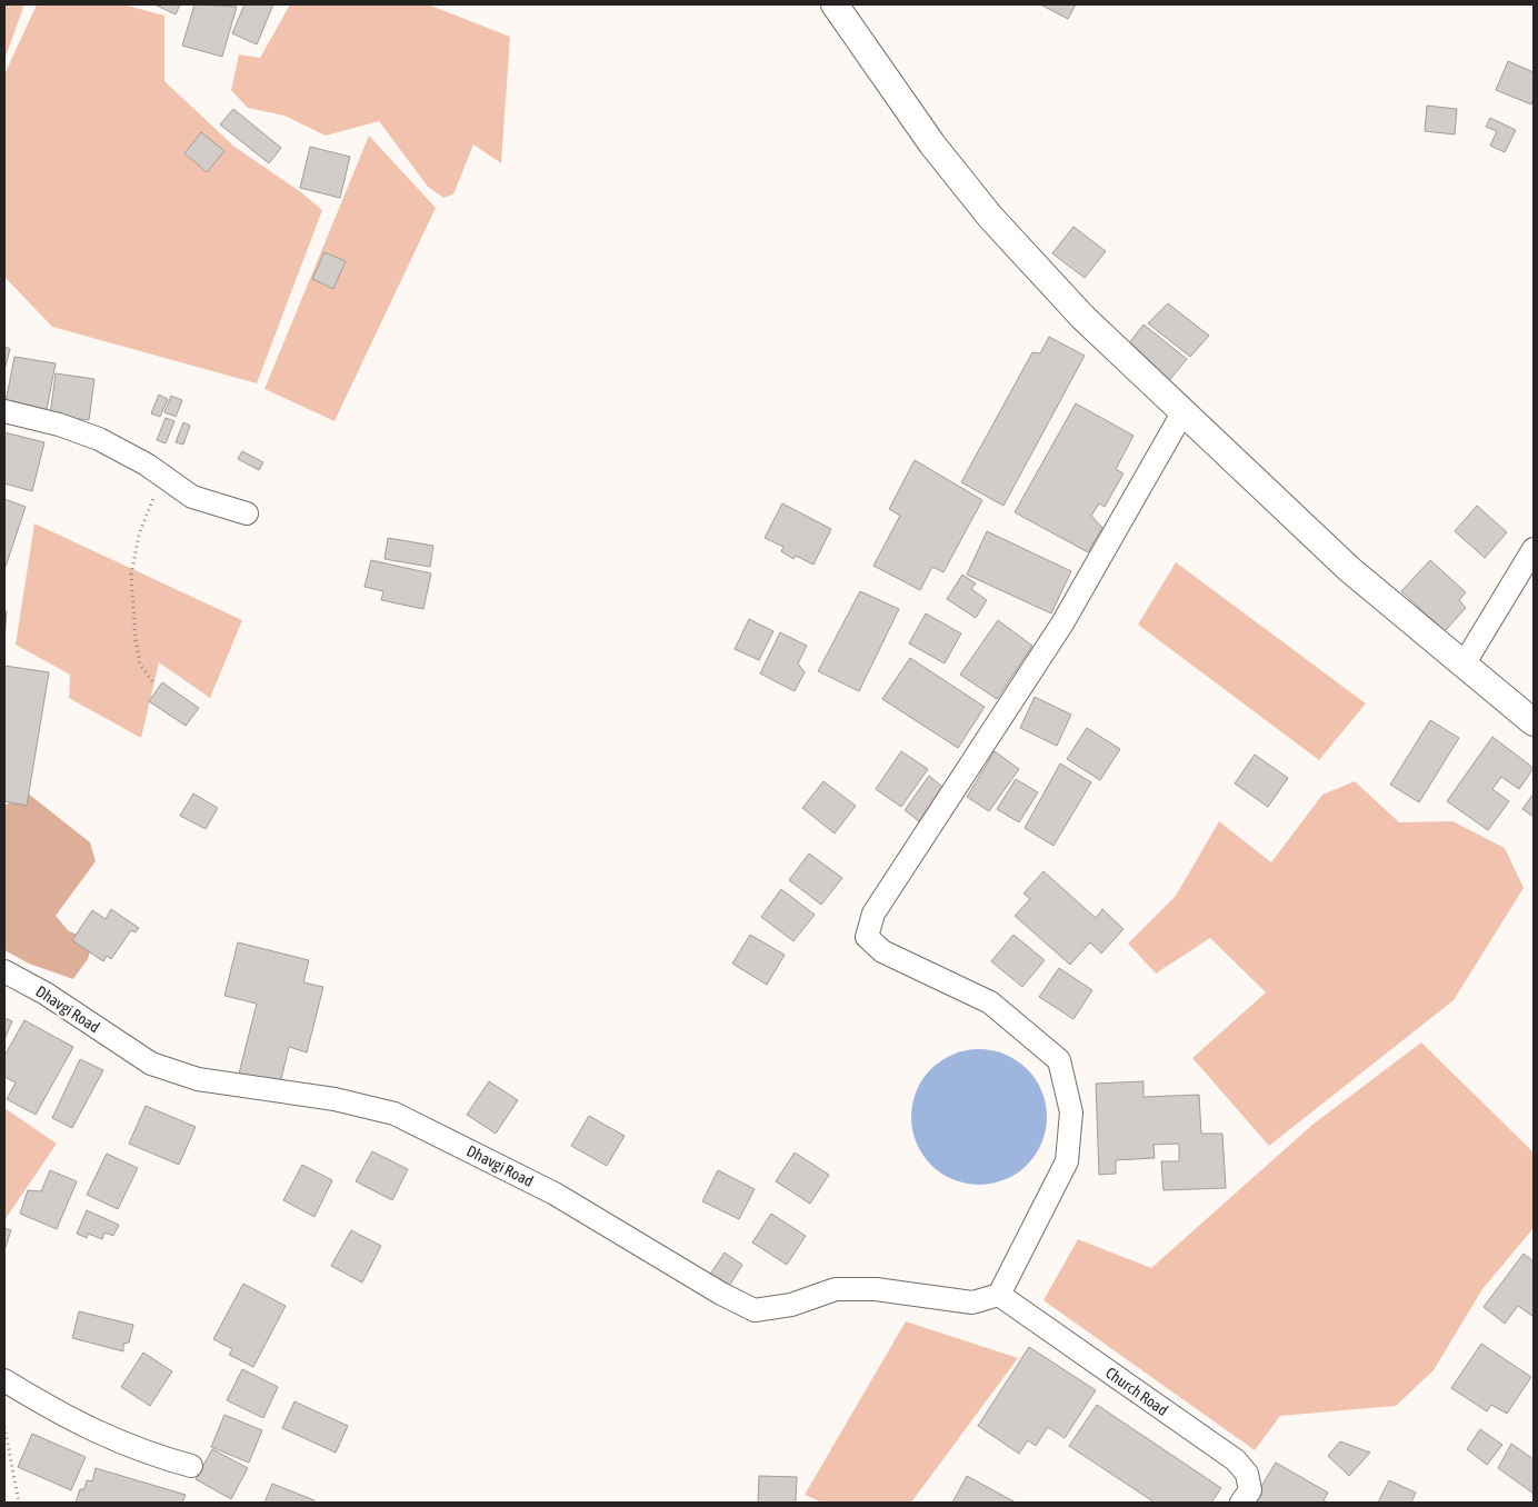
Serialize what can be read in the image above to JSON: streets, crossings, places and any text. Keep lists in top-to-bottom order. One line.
{"streets":{"street":["Dhavgi Road","Church Road"]},"crossings":[["Dhavgi Road","Church Road"]]}
